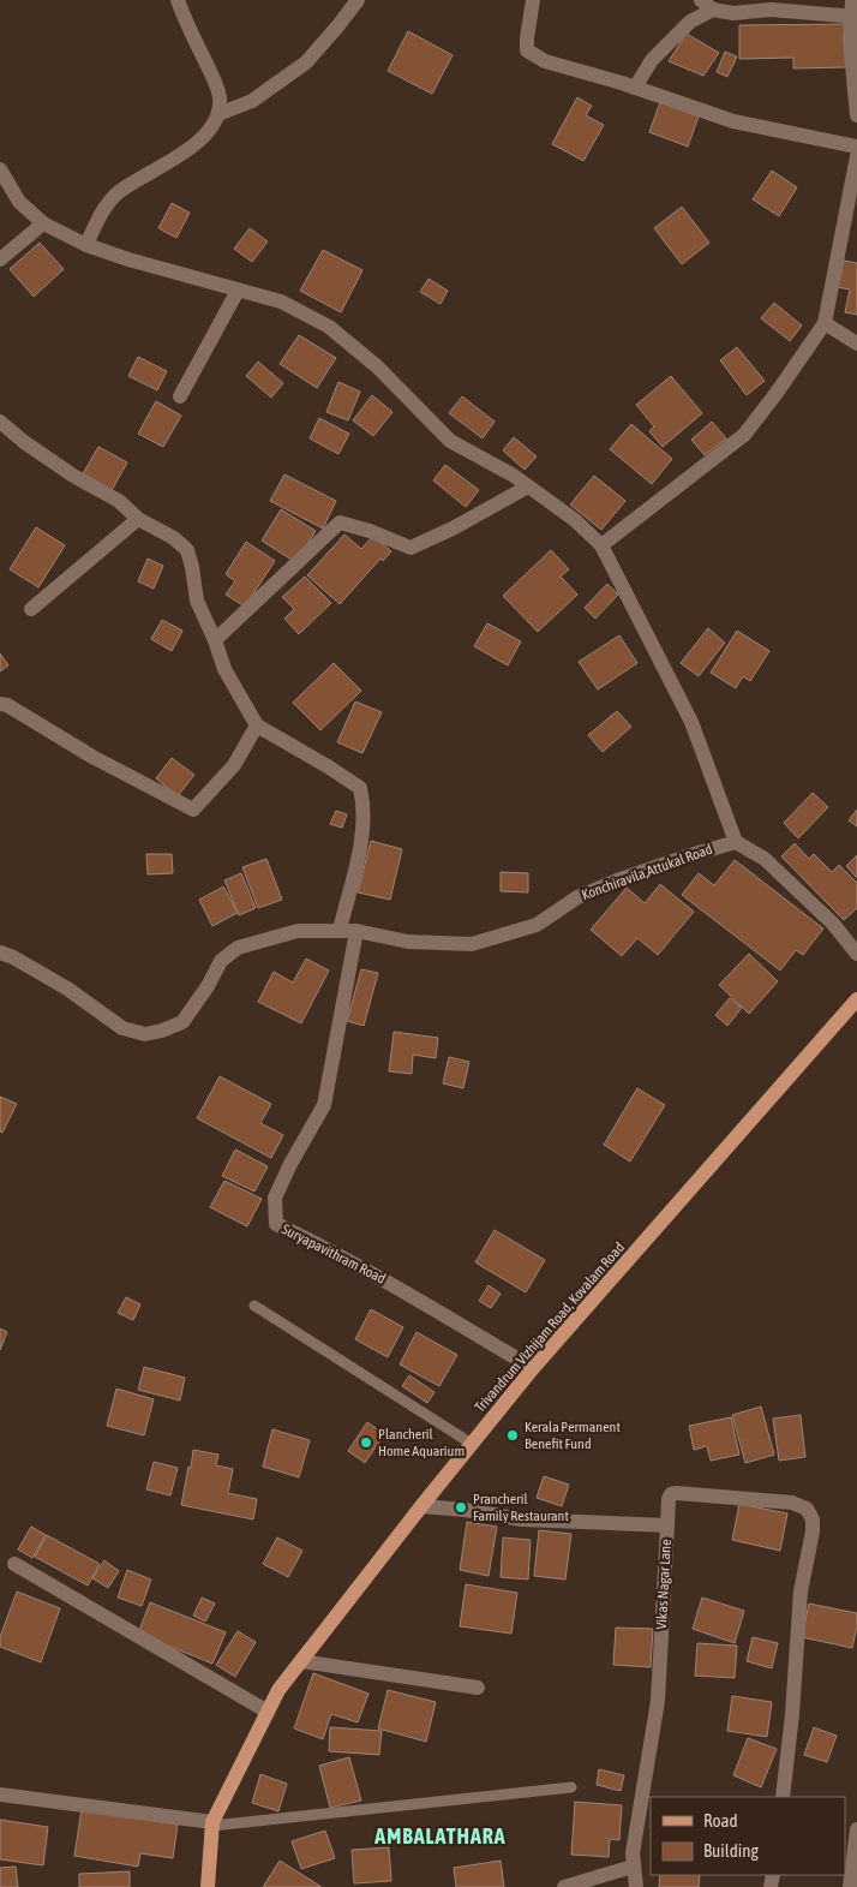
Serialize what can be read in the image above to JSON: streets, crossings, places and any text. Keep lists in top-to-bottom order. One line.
{"streets":{"main road":["Trivandrum Vizhijam Road, Kovalam Road"],"street":["Konchiravila,Attukal Road","Suryapavithram Road","Vikas Nagar Lane"]},"crossings":[["Konchiravila,Attukal Road","Suryapavithram Road"],["Suryapavithram Road","Trivandrum Vizhijam Road, Kovalam Road"],["Trivandrum Vizhijam Road, Kovalam Road","Vikas Nagar Lane"]],"districts":["AMBALATHARA"],"places":["Kerala Permanent Benefit Fund","Plancheril Home Aquarium","Prancheril Family Restaurant"],"legend":["Road","Building"]}
